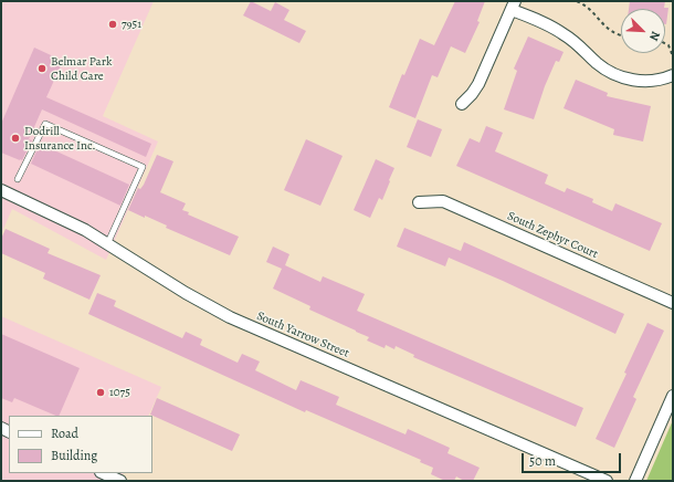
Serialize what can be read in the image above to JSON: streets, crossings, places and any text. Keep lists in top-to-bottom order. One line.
{"streets":{"street":["South Zephyr Court","South Yarrow Street"]},"places":["7951","Belmar Park Child Care","Dodrill Insurance Inc.","1075"],"legend":["Road","Building"],"scale_bar":"50 m","north":"bottom right"}
